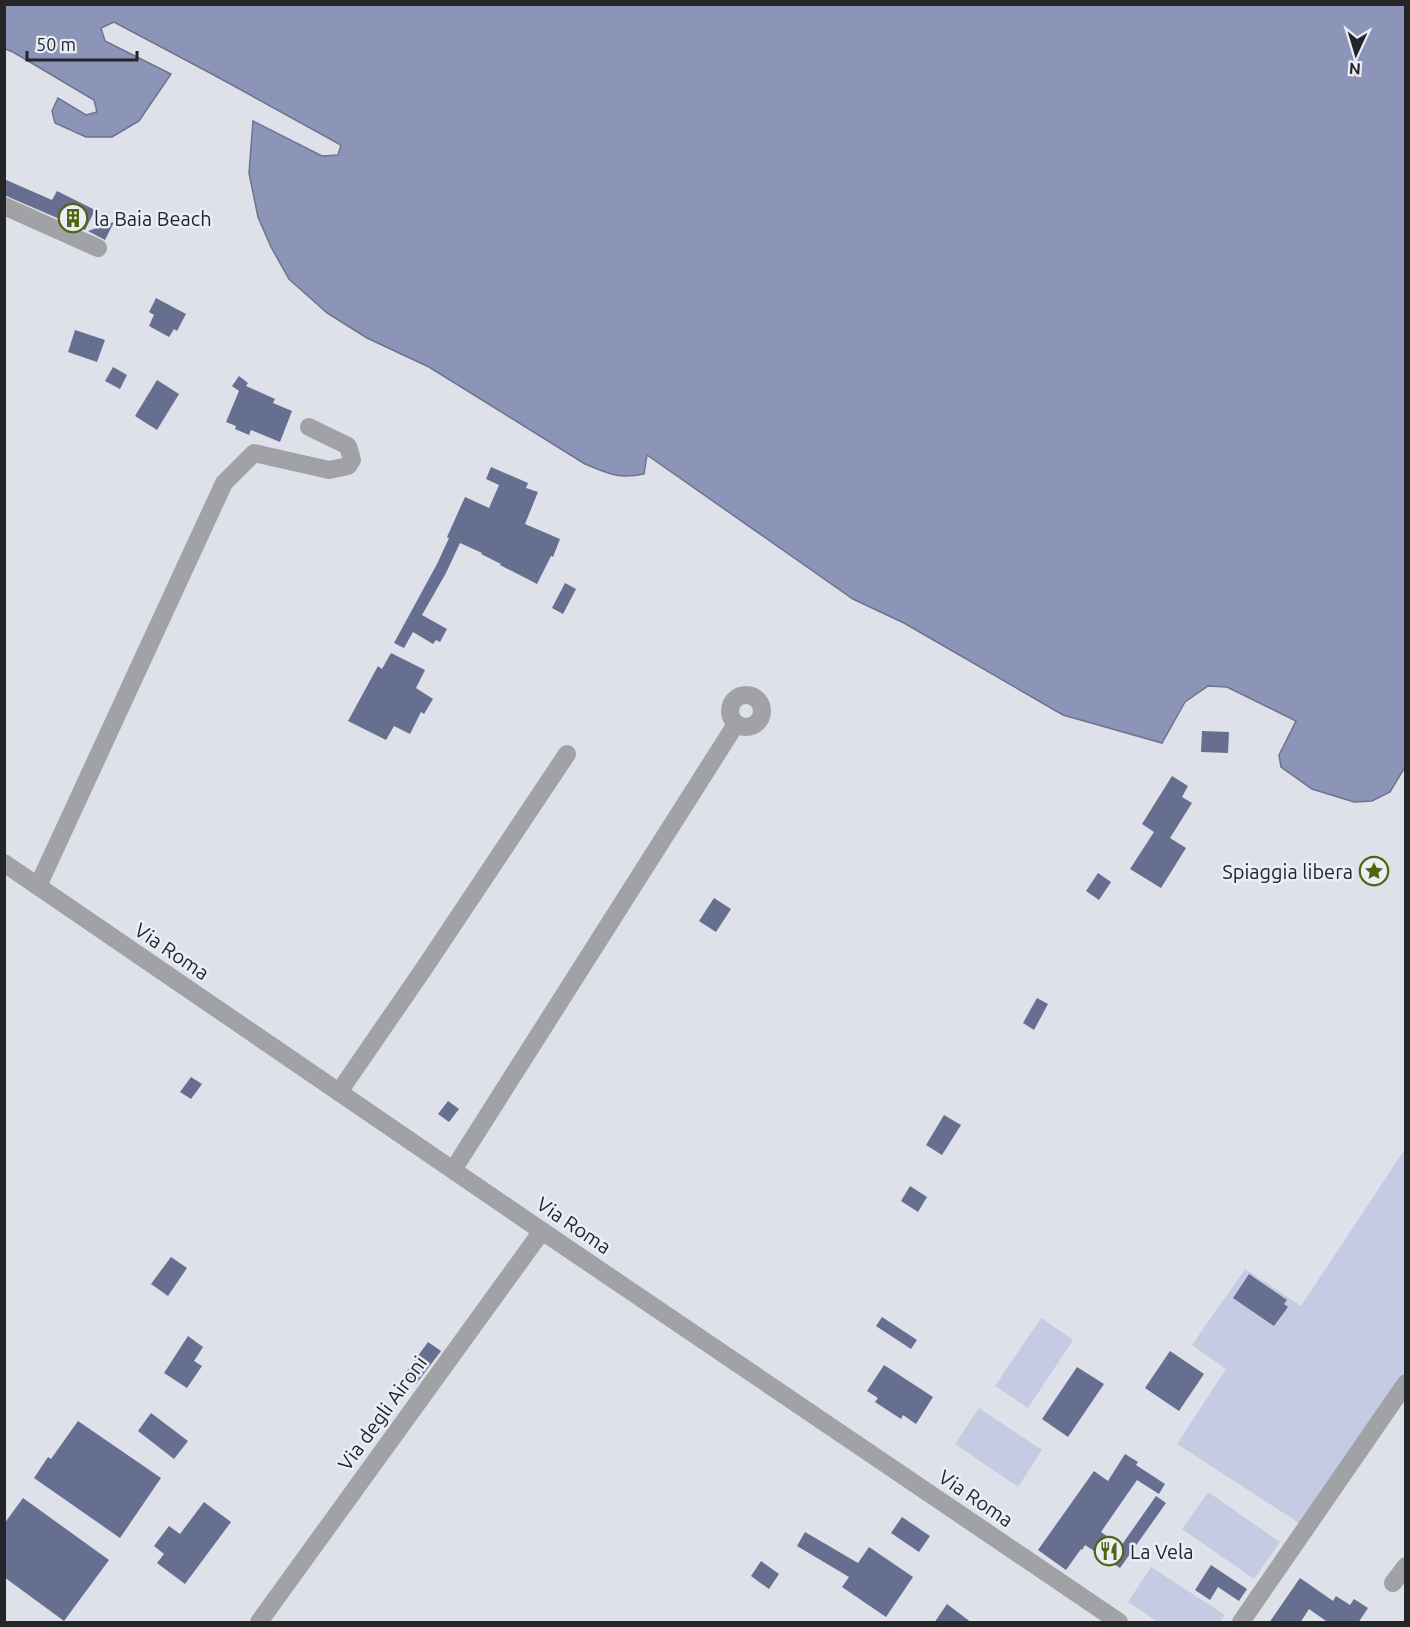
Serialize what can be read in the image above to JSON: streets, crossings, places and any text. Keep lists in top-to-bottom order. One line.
{"streets":{"street":["Via Roma","Via degli Aironi"]},"crossings":[["Via Roma","Via degli Aironi"]],"places":{"building":["la Baia Beach"],"place":["Spiaggia libera"],"restaurant":["La Vela"]},"scale_bar":"50 m","north":"bottom"}
